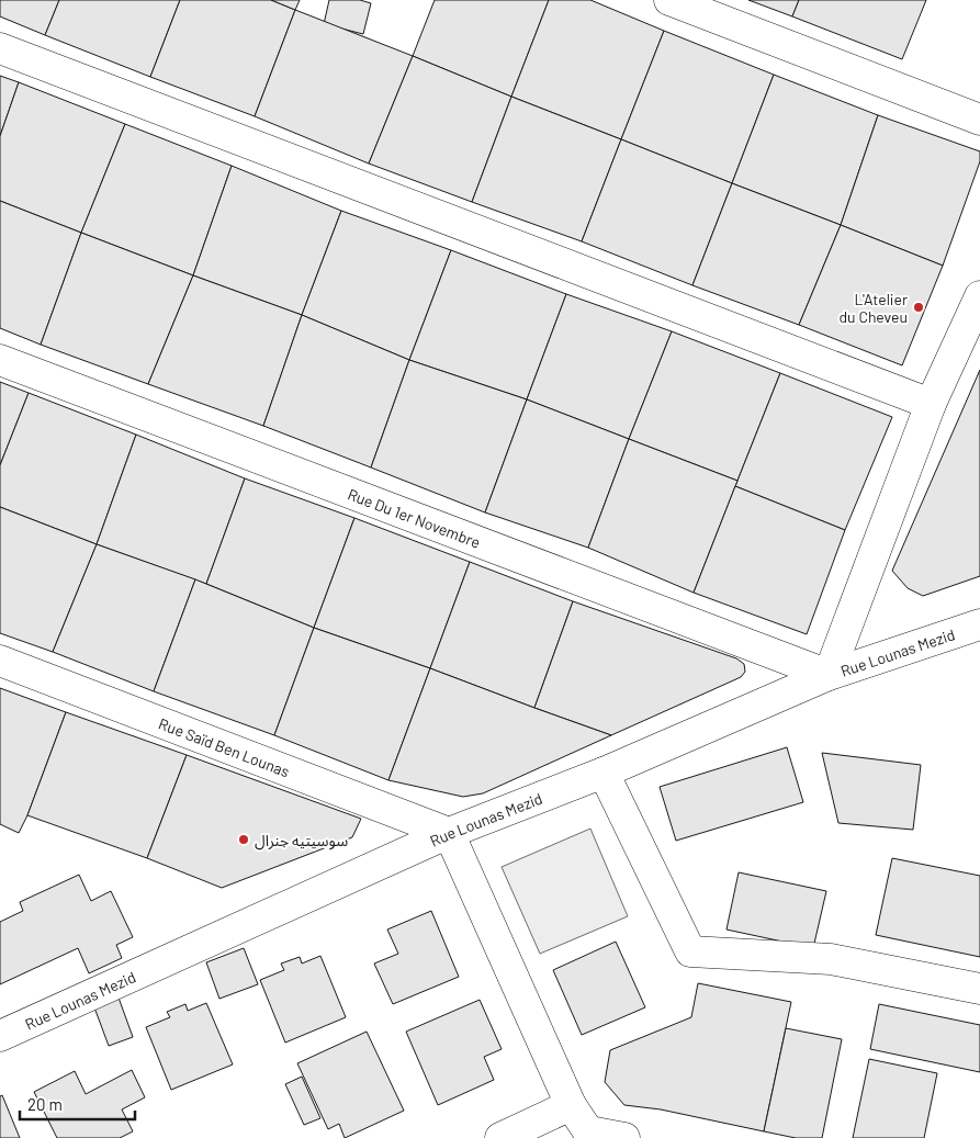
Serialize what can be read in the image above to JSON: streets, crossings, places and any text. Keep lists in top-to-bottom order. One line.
{"streets":{"street":["Rue Du 1er Novembre","Rue Lounas Mezid","Rue Saïd Ben Lounas"]},"crossings":[["Rue Du 1er Novembre","Rue Lounas Mezid"],["Rue Lounas Mezid","Rue Saïd Ben Lounas"]],"places":["L'Atelier du Cheveu","سوسيتيه جنرال"],"scale_bar":"20 m"}
